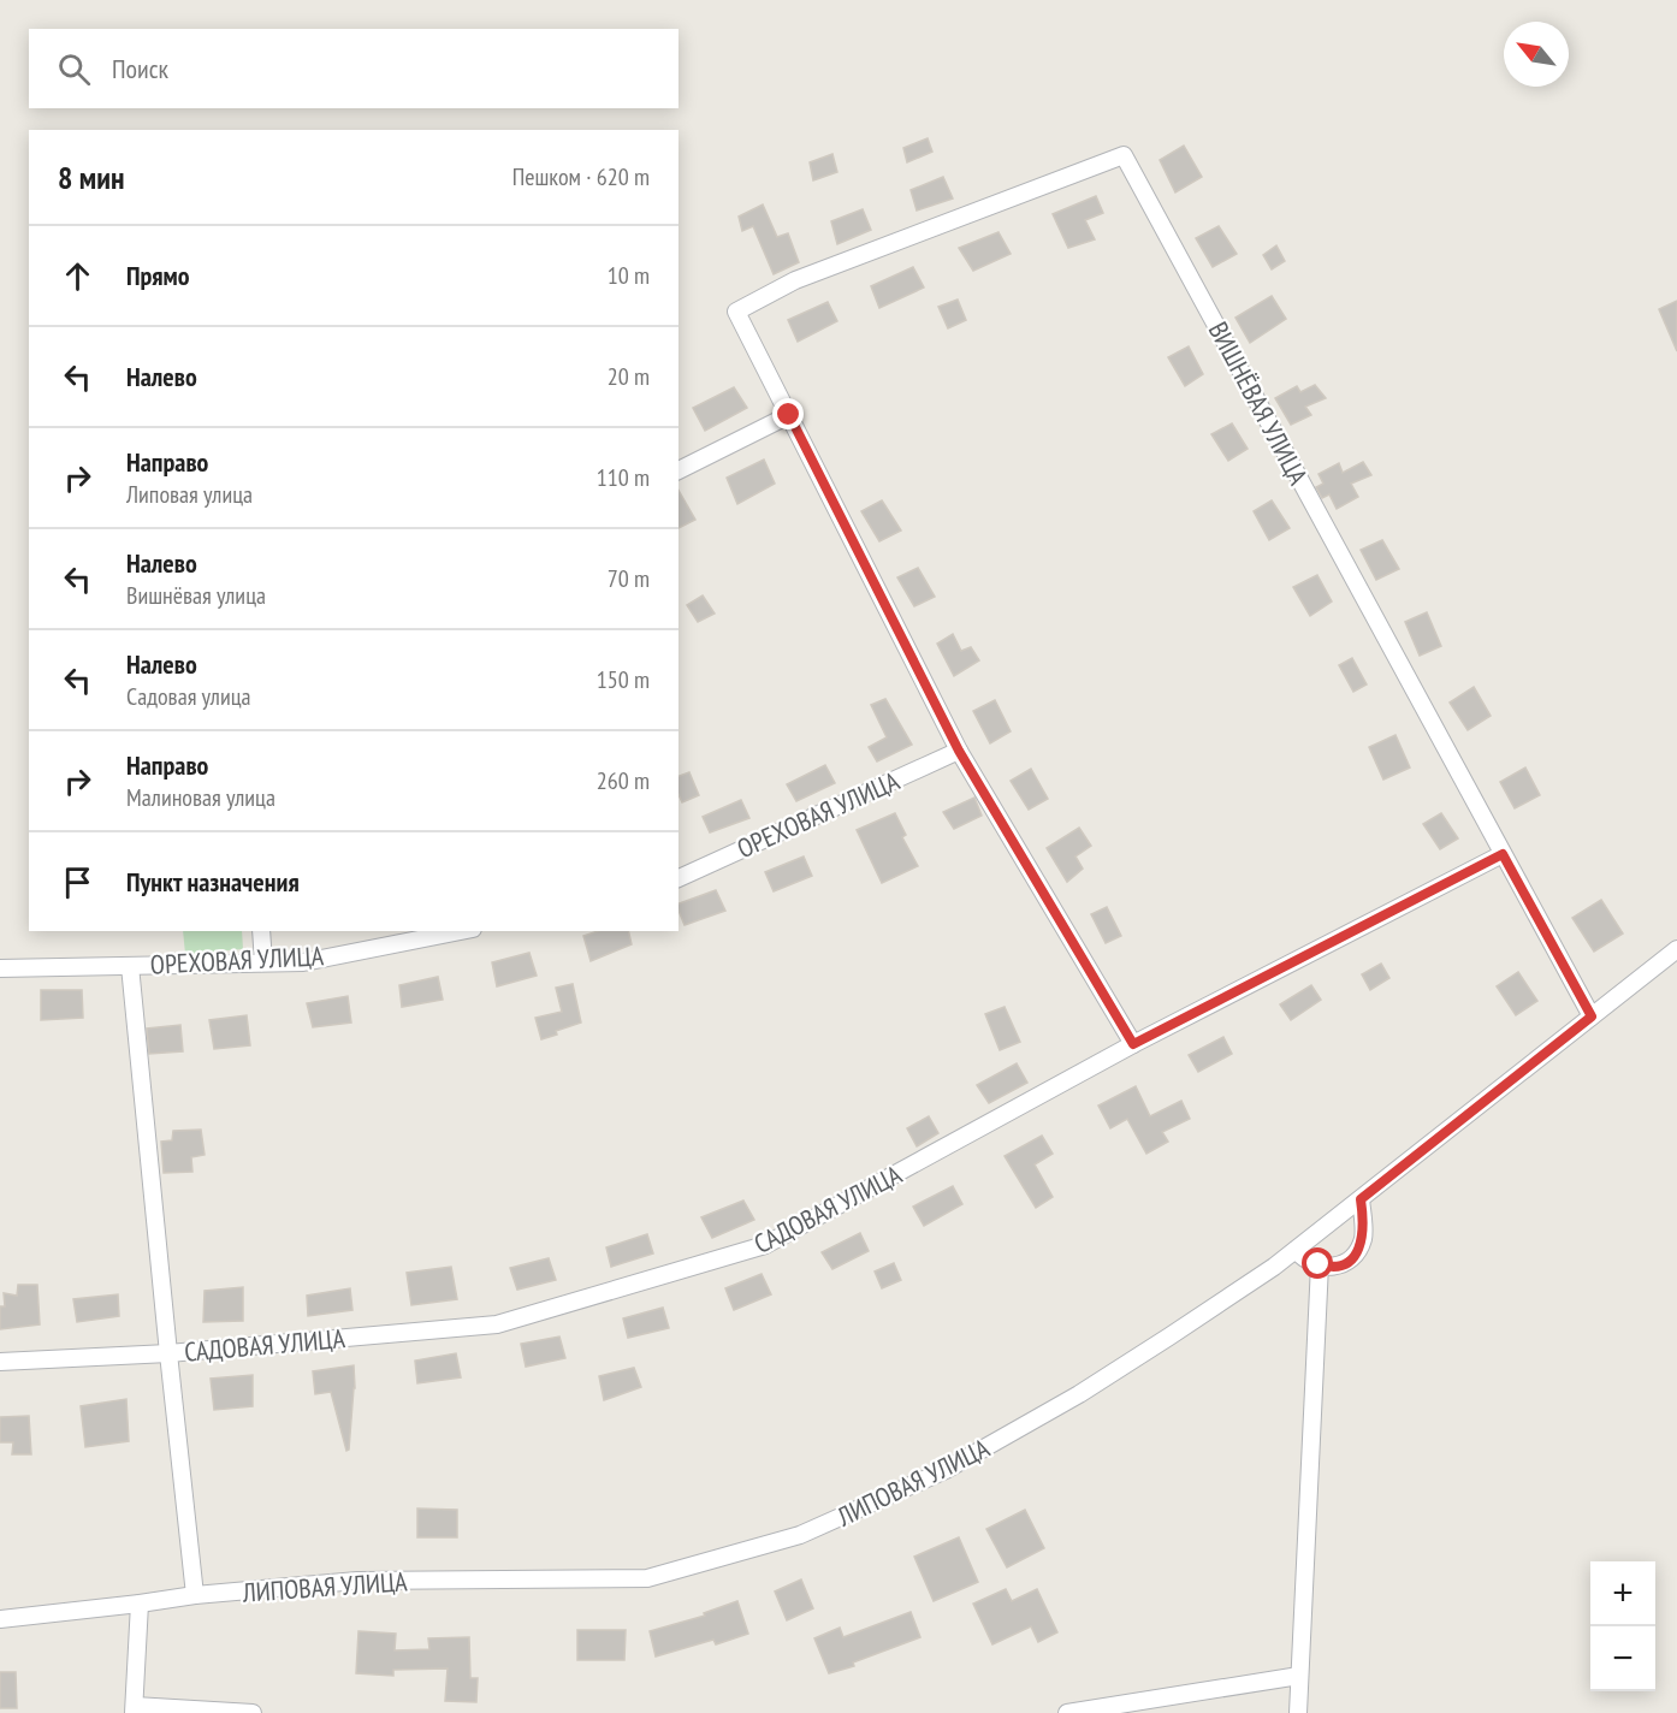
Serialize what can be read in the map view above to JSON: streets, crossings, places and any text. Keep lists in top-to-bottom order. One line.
{"streets":{"street":["ВИШНЁВАЯ УЛИЦА","ОРЕХОВАЯ УЛИЦА","САДОВАЯ УЛИЦА","ЛИПОВАЯ УЛИЦА"]},"crossings":[["ВИШНЁВАЯ УЛИЦА","САДОВАЯ УЛИЦА"],["ВИШНЁВАЯ УЛИЦА","ЛИПОВАЯ УЛИЦА"]],"north":"top left","page":{"search":"Поиск","heading":["8 мин","Пешком · 620 m"],"list":[["Прямо","10 m"],["Налево","20 m"],["Направо","Липовая улица","110 m"],["Налево","Вишнёвая улица","70 m"],["Налево","Садовая улица","150 m"],["Направо","Малиновая улица","260 m"],"Пункт назначения"],"map_buttons":["+","−"]}}
